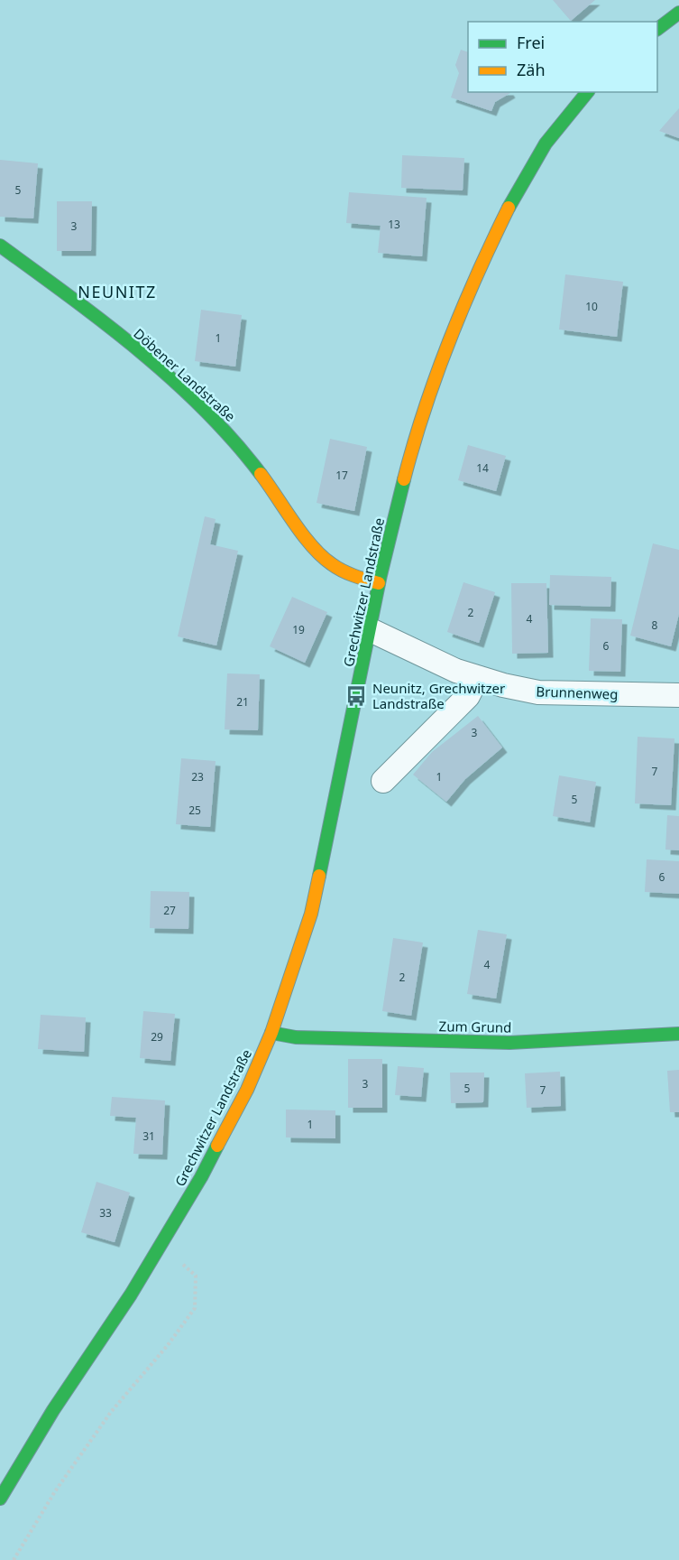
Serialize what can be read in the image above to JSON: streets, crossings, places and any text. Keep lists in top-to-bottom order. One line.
{"streets":{"main road":["Döbener Landstraße","Grechwitzer Landstraße","Zum Grund"],"street":["Brunnenweg"]},"crossings":[["Döbener Landstraße","Grechwitzer Landstraße"],["Grechwitzer Landstraße","Brunnenweg"],["Grechwitzer Landstraße","Zum Grund"]],"districts":["NEUNITZ"],"places":{"bus stop":["Neunitz, Grechwitzer Landstraße"]},"house_numbers":["5","13","3","10","1","14","17","2","4","8","19","6","21","3","7","23","1","5","25","6","27","4","2","29","3","5","7","1","31","33"],"legend":["Frei","Zäh"]}
